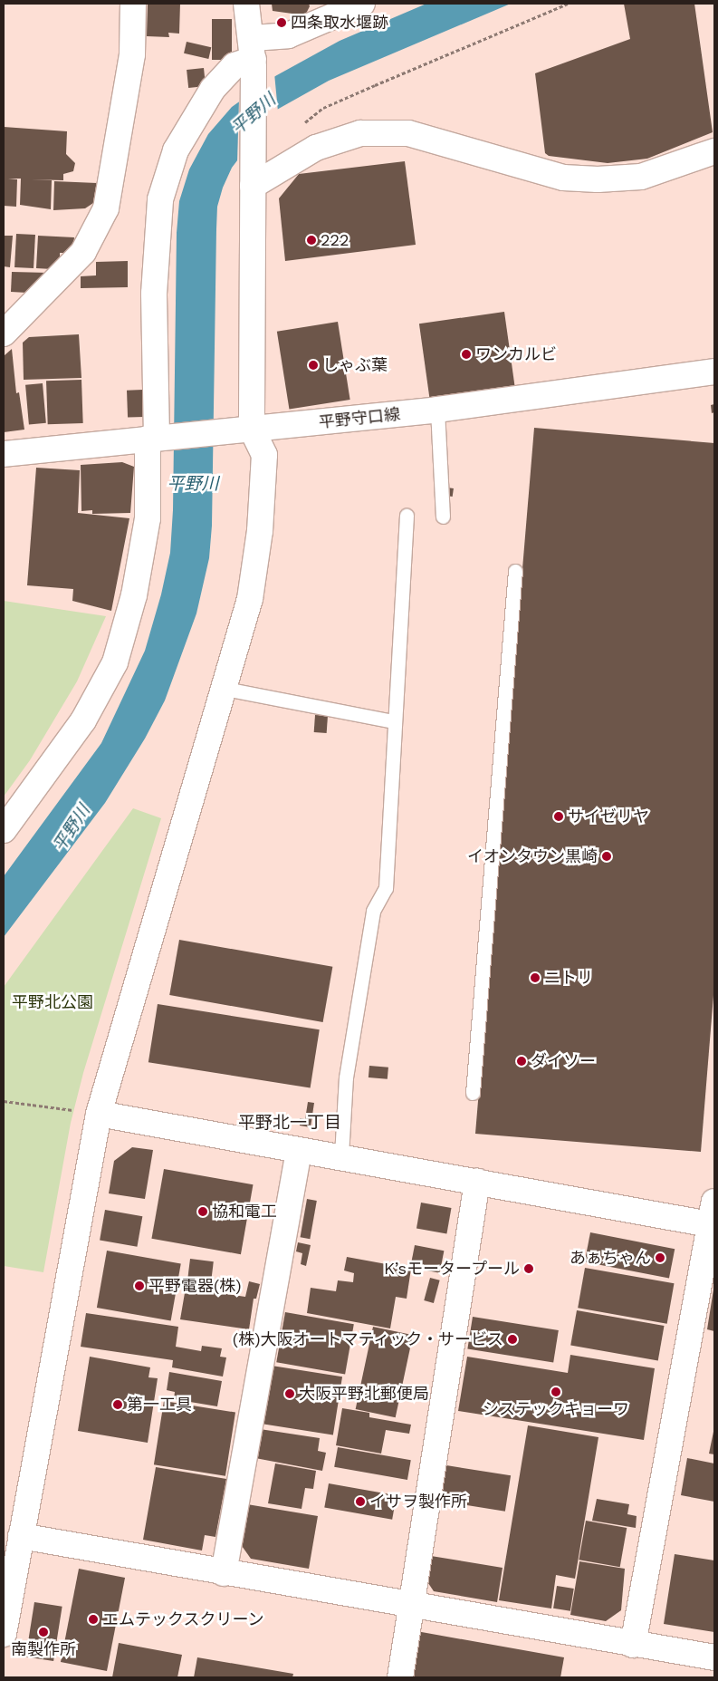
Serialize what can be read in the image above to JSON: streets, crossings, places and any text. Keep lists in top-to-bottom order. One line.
{"streets":{"street":["平野守口線"]},"districts":["平野北一丁目"],"water":["平野川"],"parks":["平野北公園"],"places":["四条取水堰跡","222","ワンカルビ","しゃぶ葉","サイゼリヤ","イオンタウン黒崎","ニトリ","ダイソー","協和電工","あぁちゃん","K’sモータープール","平野電器(株)","(株)大阪オートマティック・サービス","システックキョーワ","大阪平野北郵便局","第一工具","イサヲ製作所","エムテックスクリーン","南製作所"]}
